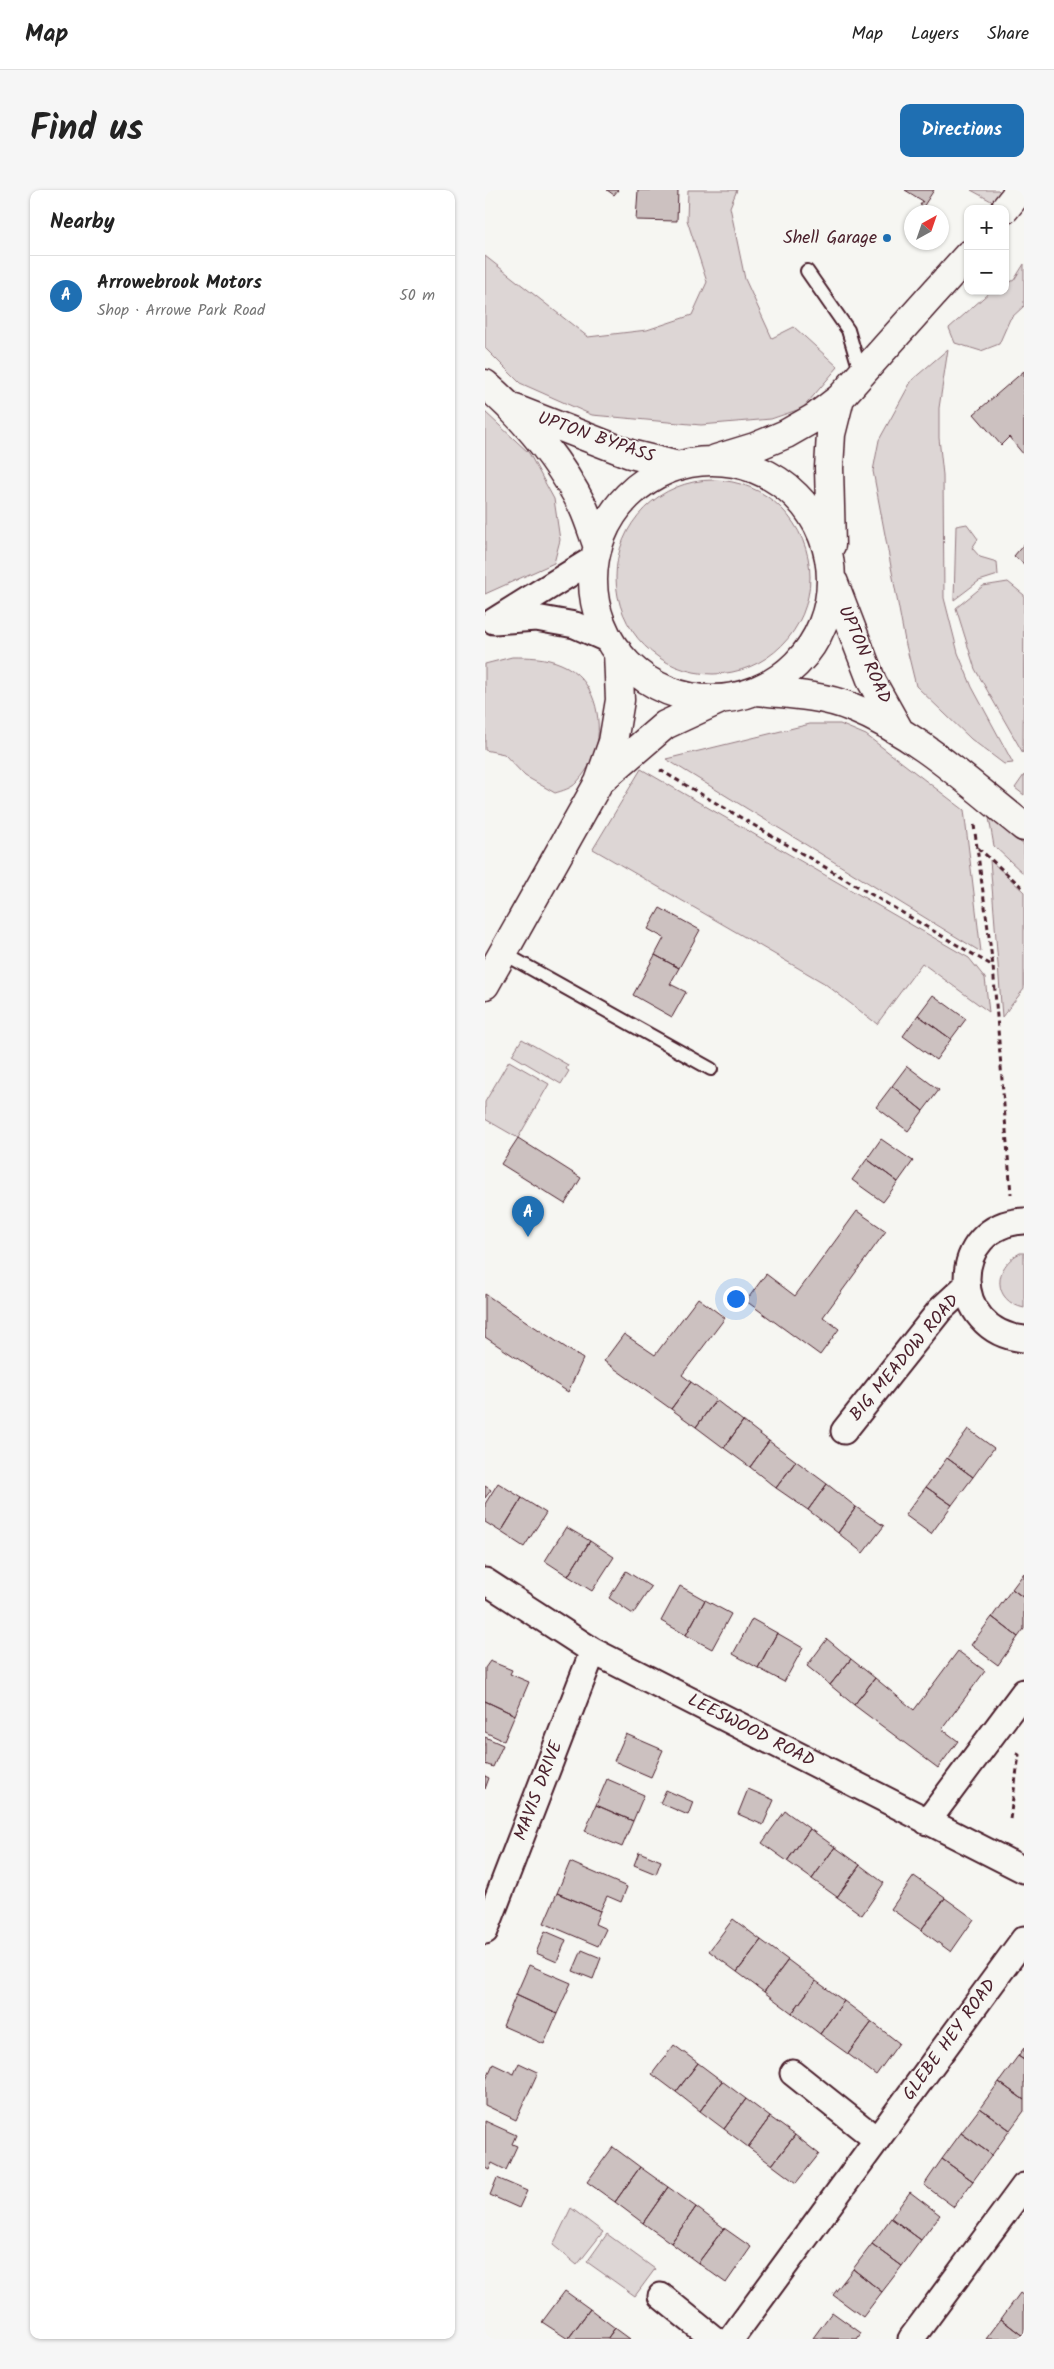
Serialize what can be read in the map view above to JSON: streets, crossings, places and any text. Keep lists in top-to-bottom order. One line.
{"streets":{"main road":["UPTON BYPASS","UPTON ROAD"],"street":["BIG MEADOW ROAD","LEESWOOD ROAD","MAVIS DRIVE","GLEBE HEY ROAD"]},"crossings":[["LEESWOOD ROAD","MAVIS DRIVE"]],"places":["Shell Garage"],"north":"top right","page":{"header":"Map","nav":["Map","Layers","Share"],"title":"Find us","buttons":"Directions","heading":"Nearby","map_buttons":["+","−"],"list":[{"mark":"A","name":"Arrowebrook Motors","note":"Shop · Arrowe Park Road","value":"50 m"}],"pins":"A"}}
